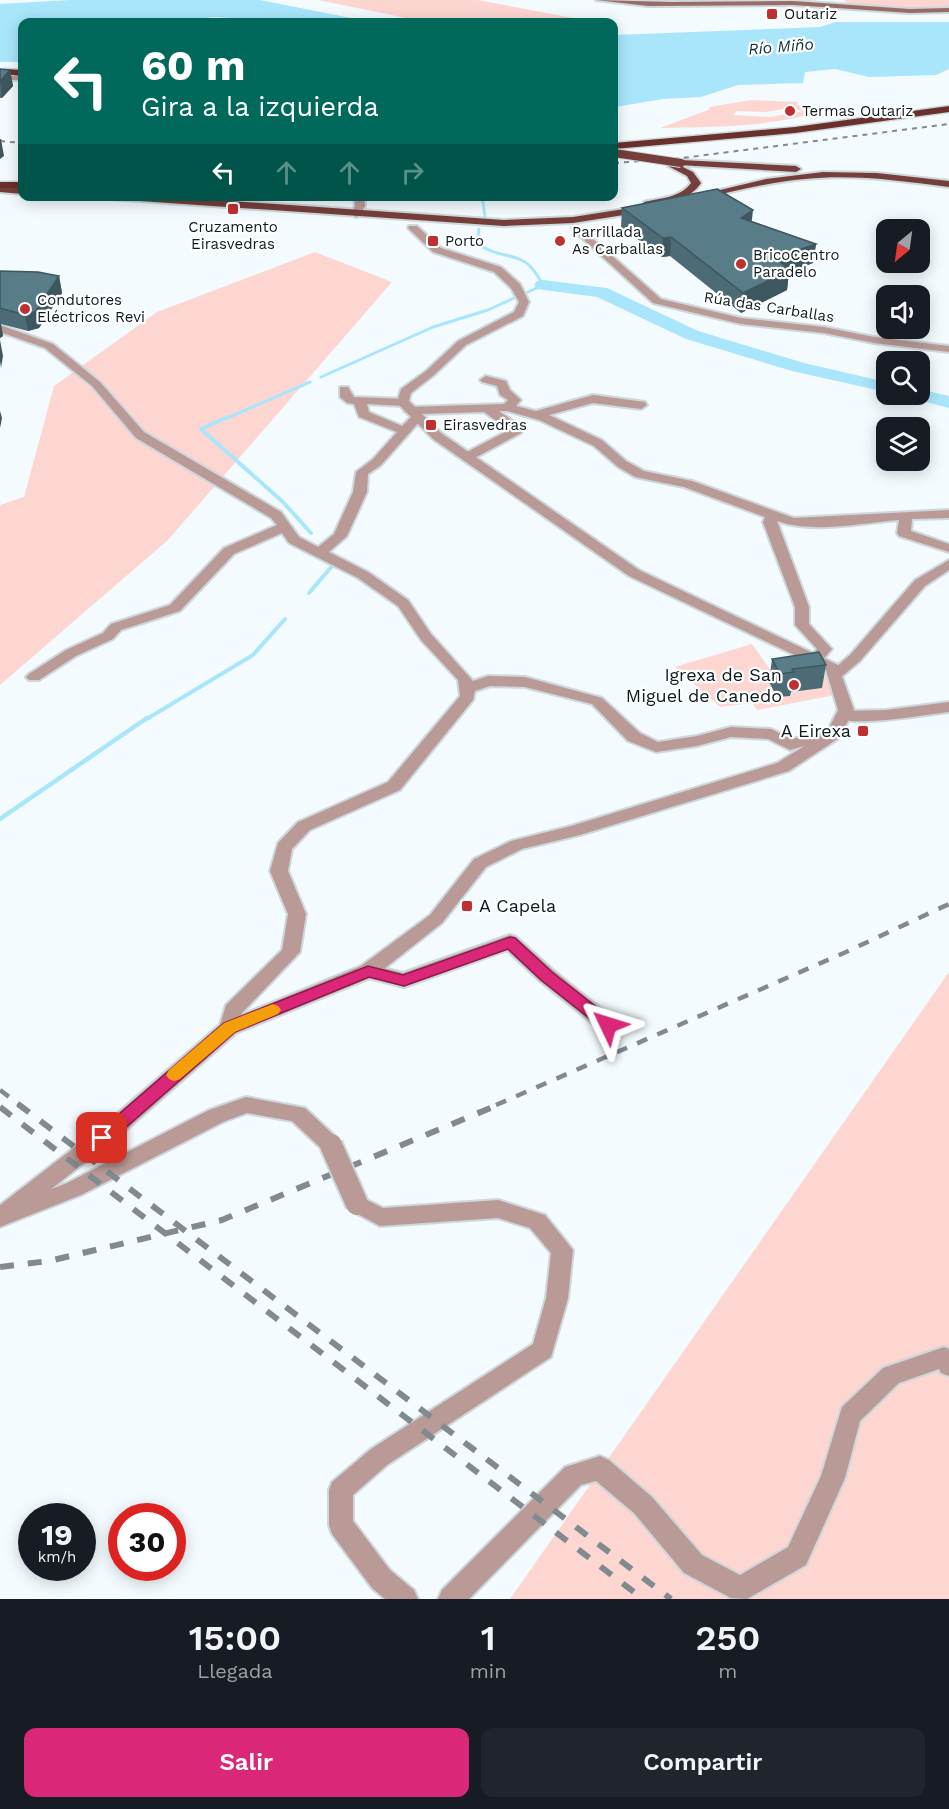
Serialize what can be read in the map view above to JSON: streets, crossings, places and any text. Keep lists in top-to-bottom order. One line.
{"streets":{"street":["Rúa das Carballas"]},"water":["Río Miño"],"places":{"transit":["Outariz","Cruzamento Eirasvedras","Porto","Eirasvedras","A Eirexa","A Capela"],"other":["Termas Outariz","Parrillada As Carballas","BricoCentro Paradelo","Condutores Eléctricos Revi","Igrexa de San Miguel de Canedo"]},"north":"bottom left","page":{"turn":["60 m","Gira a la izquierda"],"speed":"19 km/h","limit":"30","eta":["15:00","Llegada","1","min","250","m"],"buttons":["Salir","Compartir"]}}
